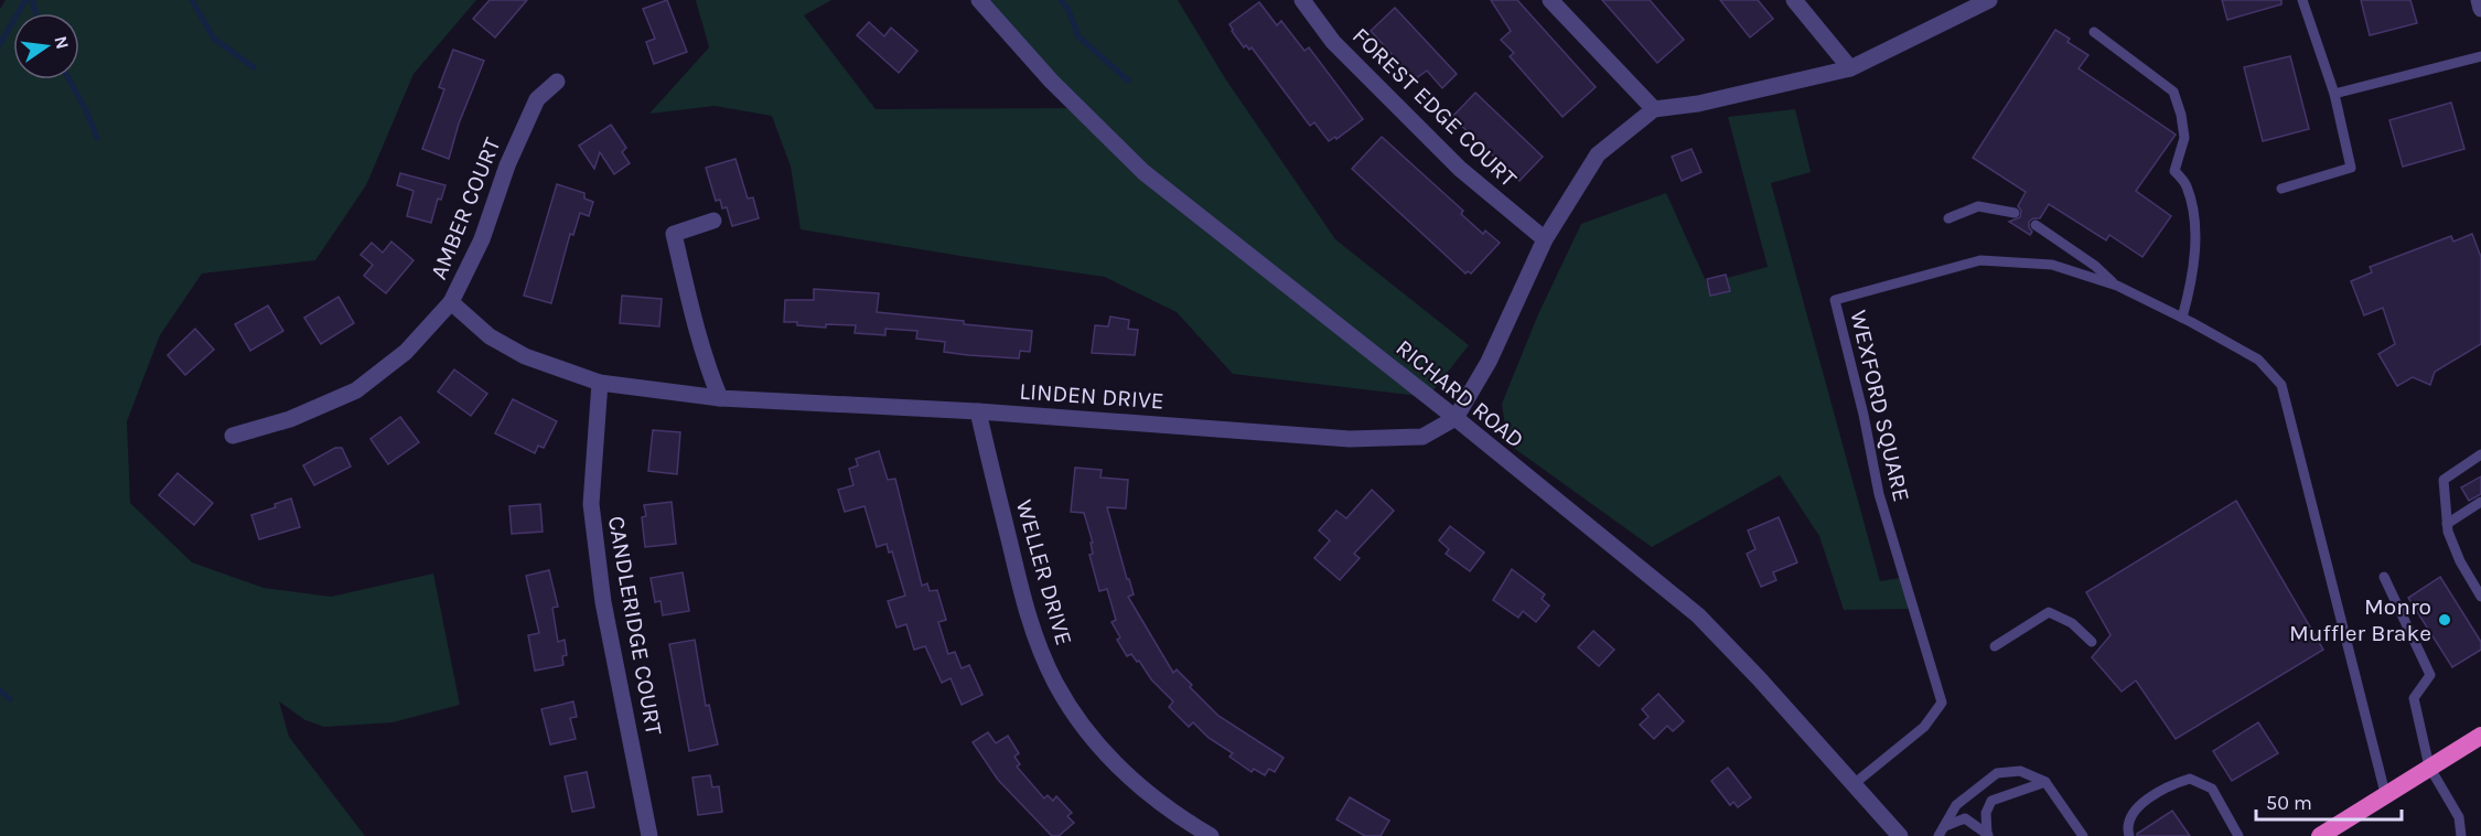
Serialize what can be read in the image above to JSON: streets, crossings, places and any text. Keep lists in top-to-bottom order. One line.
{"streets":{"street":["FOREST EDGE COURT","AMBER COURT","RICHARD ROAD","LINDEN DRIVE","WELLER DRIVE","CANDLERIDGE COURT"],"lane":["WEXFORD SQUARE"]},"crossings":[["AMBER COURT","LINDEN DRIVE"],["RICHARD ROAD","LINDEN DRIVE"],["RICHARD ROAD","WEXFORD SQUARE"],["LINDEN DRIVE","WELLER DRIVE"],["LINDEN DRIVE","CANDLERIDGE COURT"]],"places":["Monro Muffler Brake"],"scale_bar":"50 m","north":"right"}
